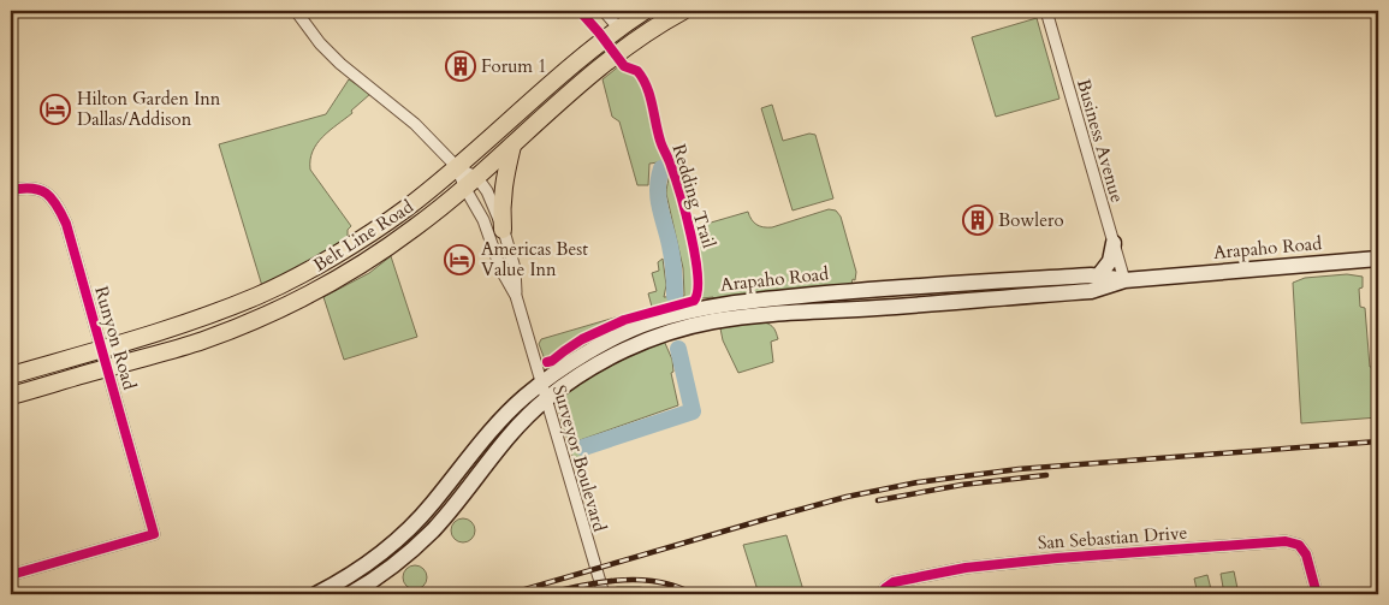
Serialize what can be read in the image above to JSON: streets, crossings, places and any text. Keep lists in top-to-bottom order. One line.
{"streets":{"main road":["Belt Line Road","Arapaho Road"],"street":["Business Avenue","Runyon Road","Surveyor Boulevard","San Sebastian Drive"],"cycle path":["Redding Trail"]},"crossings":[["Business Avenue","Arapaho Road"],["Belt Line Road","Runyon Road"],["Belt Line Road","Surveyor Boulevard"],["Arapaho Road","Surveyor Boulevard"]],"places":{"building":["Forum 1","Bowlero"],"hotel":["Hilton Garden Inn Dallas/Addison","Americas Best Value Inn"]}}
